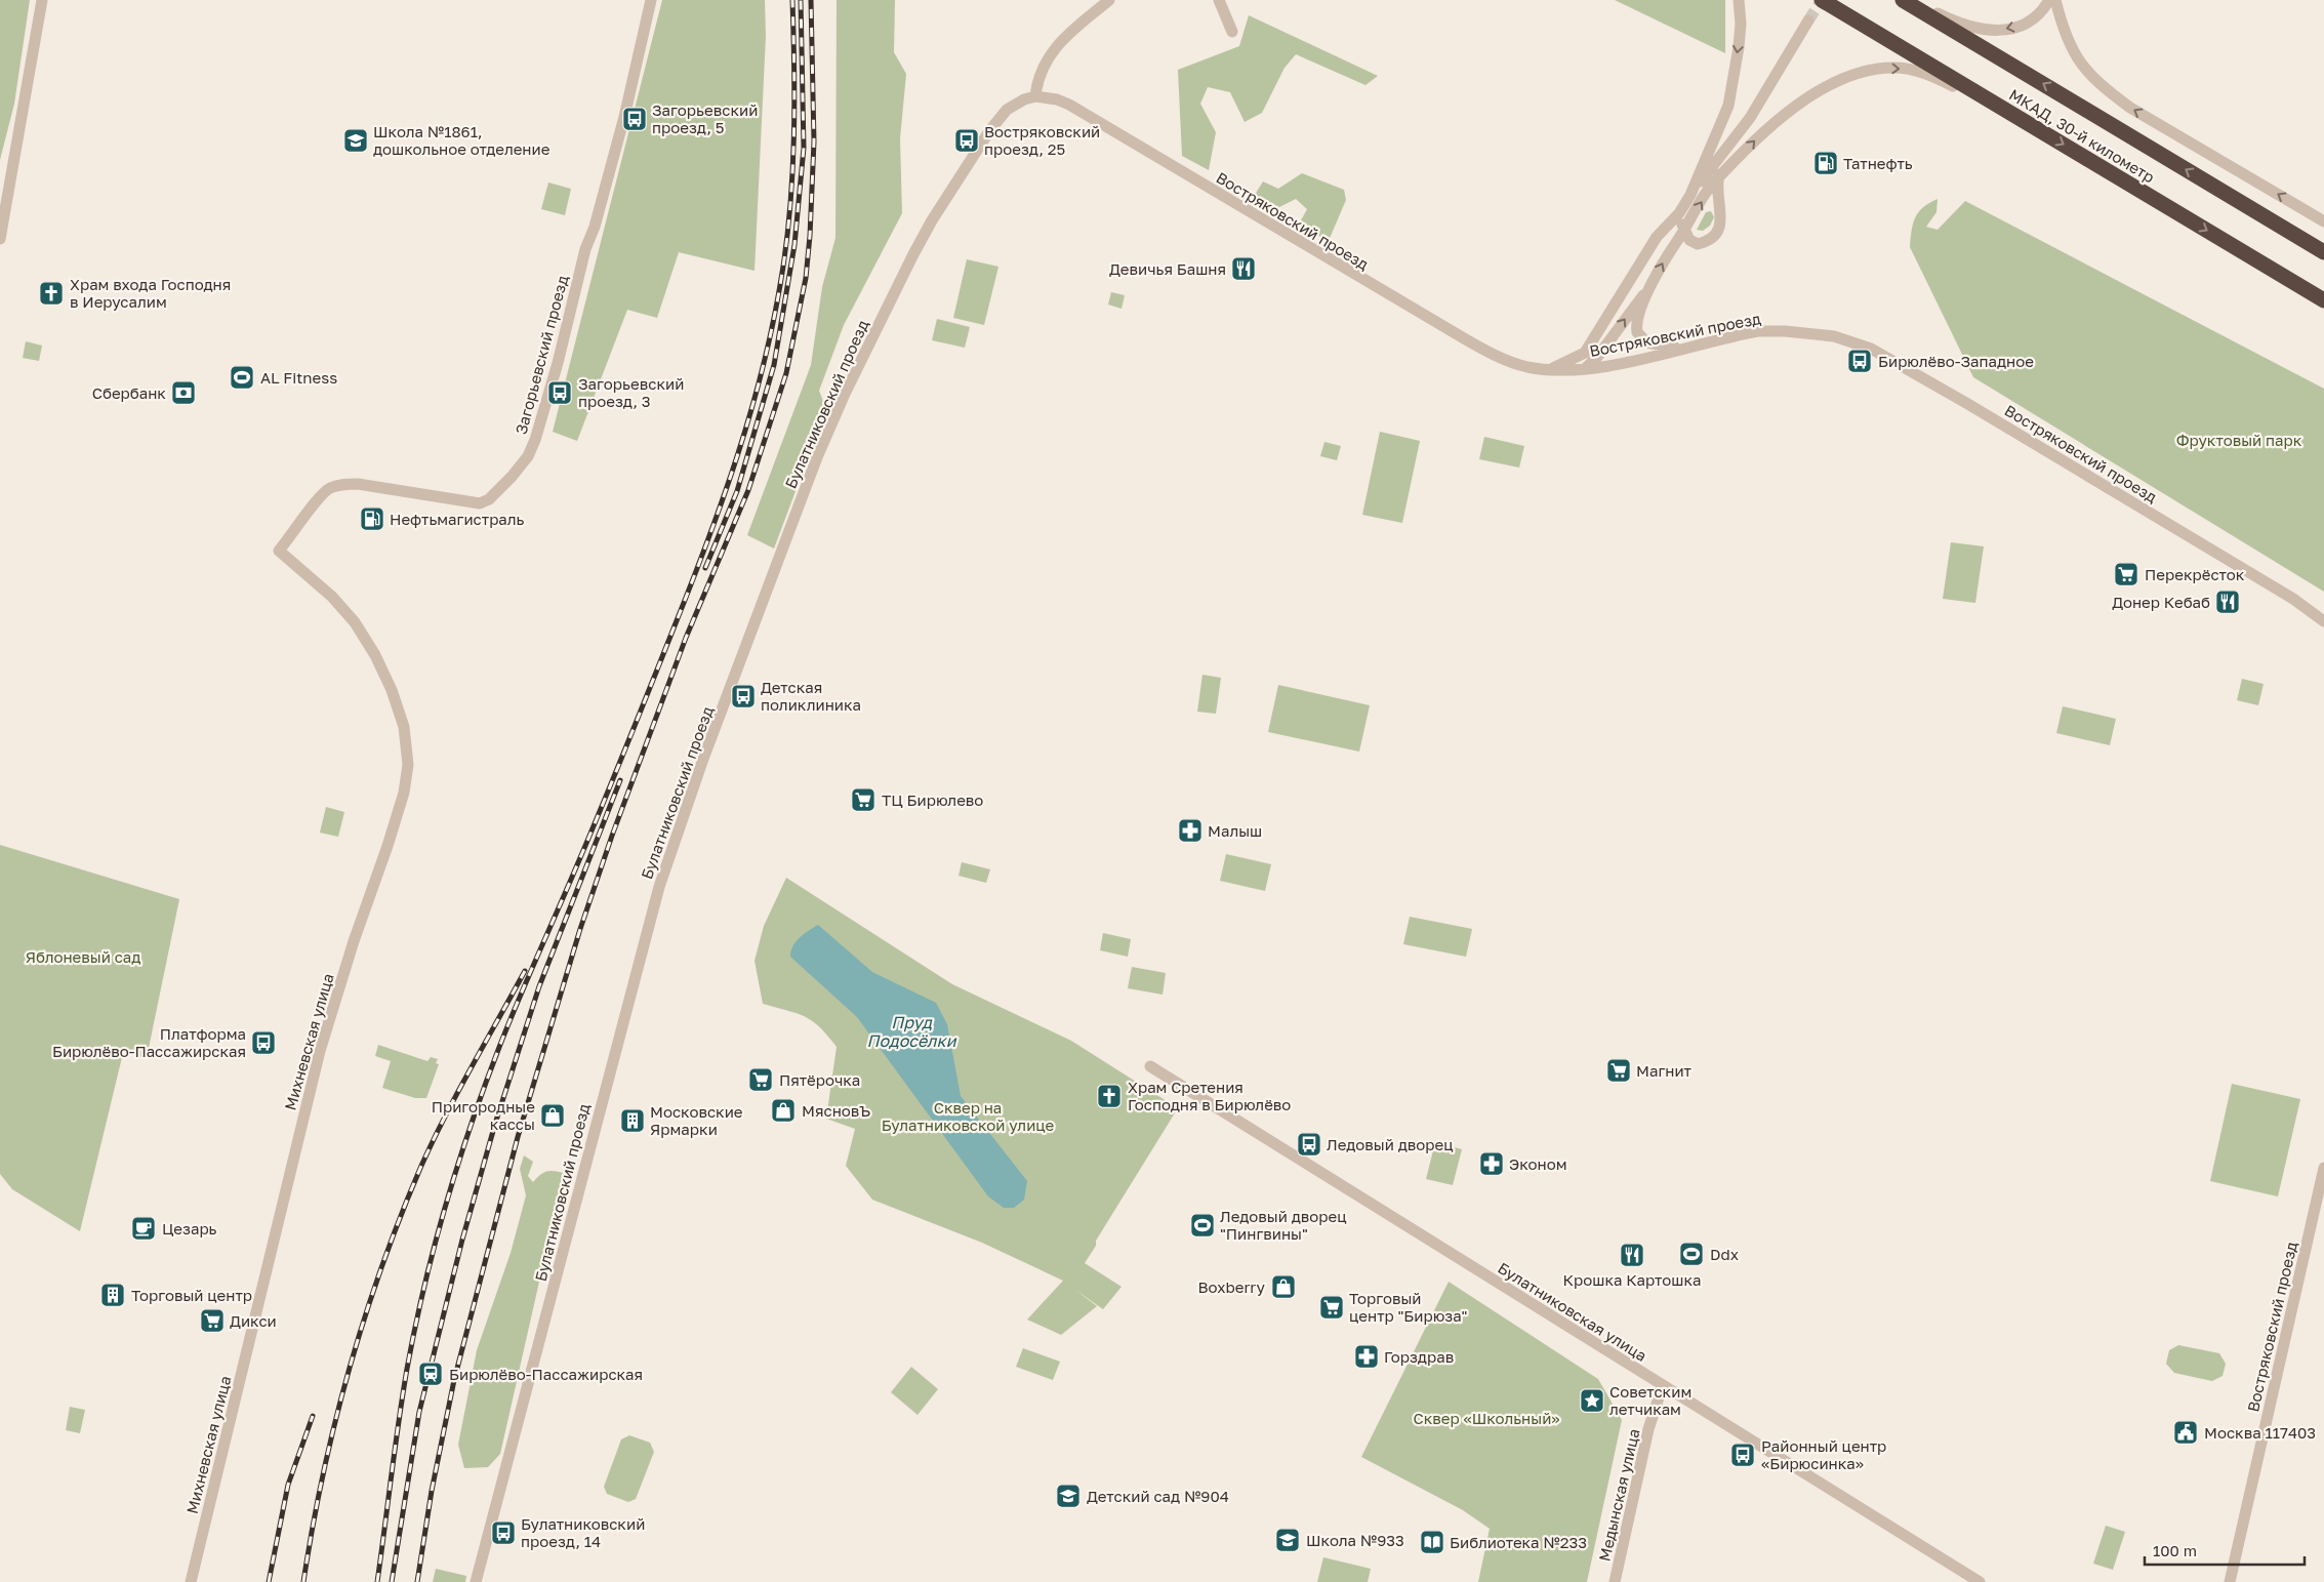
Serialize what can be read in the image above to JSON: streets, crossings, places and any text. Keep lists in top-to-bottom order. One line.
{"streets":{"highway":["МКАД, 30-й километр"],"street":["Востряковский проезд","Загорьевский проезд","Булатниковский проезд","Михневская улица","Булатниковская улица","Медынская улица"]},"crossings":[["Востряковский проезд","Булатниковский проезд"],["Загорьевский проезд","Михневская улица"],["Булатниковская улица","Медынская улица"]],"water":["Пруд Подосёлки"],"parks":["Фруктовый парк","Яблоневый сад","Сквер на Булатниковской улице","Сквер «Школьный»"],"places":{"bus stop":["Загорьевский проезд, 5","Востряковский проезд, 25","Бирюлёво-Западное","Загорьевский проезд, 3","Детская поликлиника","Платформа Бирюлёво-Пассажирская","Ледовый дворец","Районный центр «Бирюсинка»","Булатниковский проезд, 14"],"school or university":["Школа №1861, дошкольное отделение","Детский сад №904","Школа №933"],"fuel station":["Татнефть","Нефтьмагистраль"],"restaurant":["Девичья Башня","Донер Кебаб","Крошка Картошка"],"church":["Храм входа Господня в Иерусалим","Храм Сретения Господня в Бирюлёво"],"sports":["AL Fitness","Ледовый дворец \"Пингвины\"","Ddx"],"bank":["Сбербанк"],"supermarket":["Перекрёсток","ТЦ Бирюлево","Магнит","Пятёрочка","Торговый центр \"Бирюза\"","Дикси"],"pharmacy":["Малыш","Эконом","Горздрав"],"shop":["МясновЪ","Пригородные кассы","Boxberry"],"building":["Московские Ярмарки","Торговый центр"],"cafe":["Цезарь"],"station":["Бирюлёво-Пассажирская"],"place":["Cоветским летчикам"],"public building":["Москва 117403"],"library":["Библиотека №233"]},"scale_bar":"100 m"}
